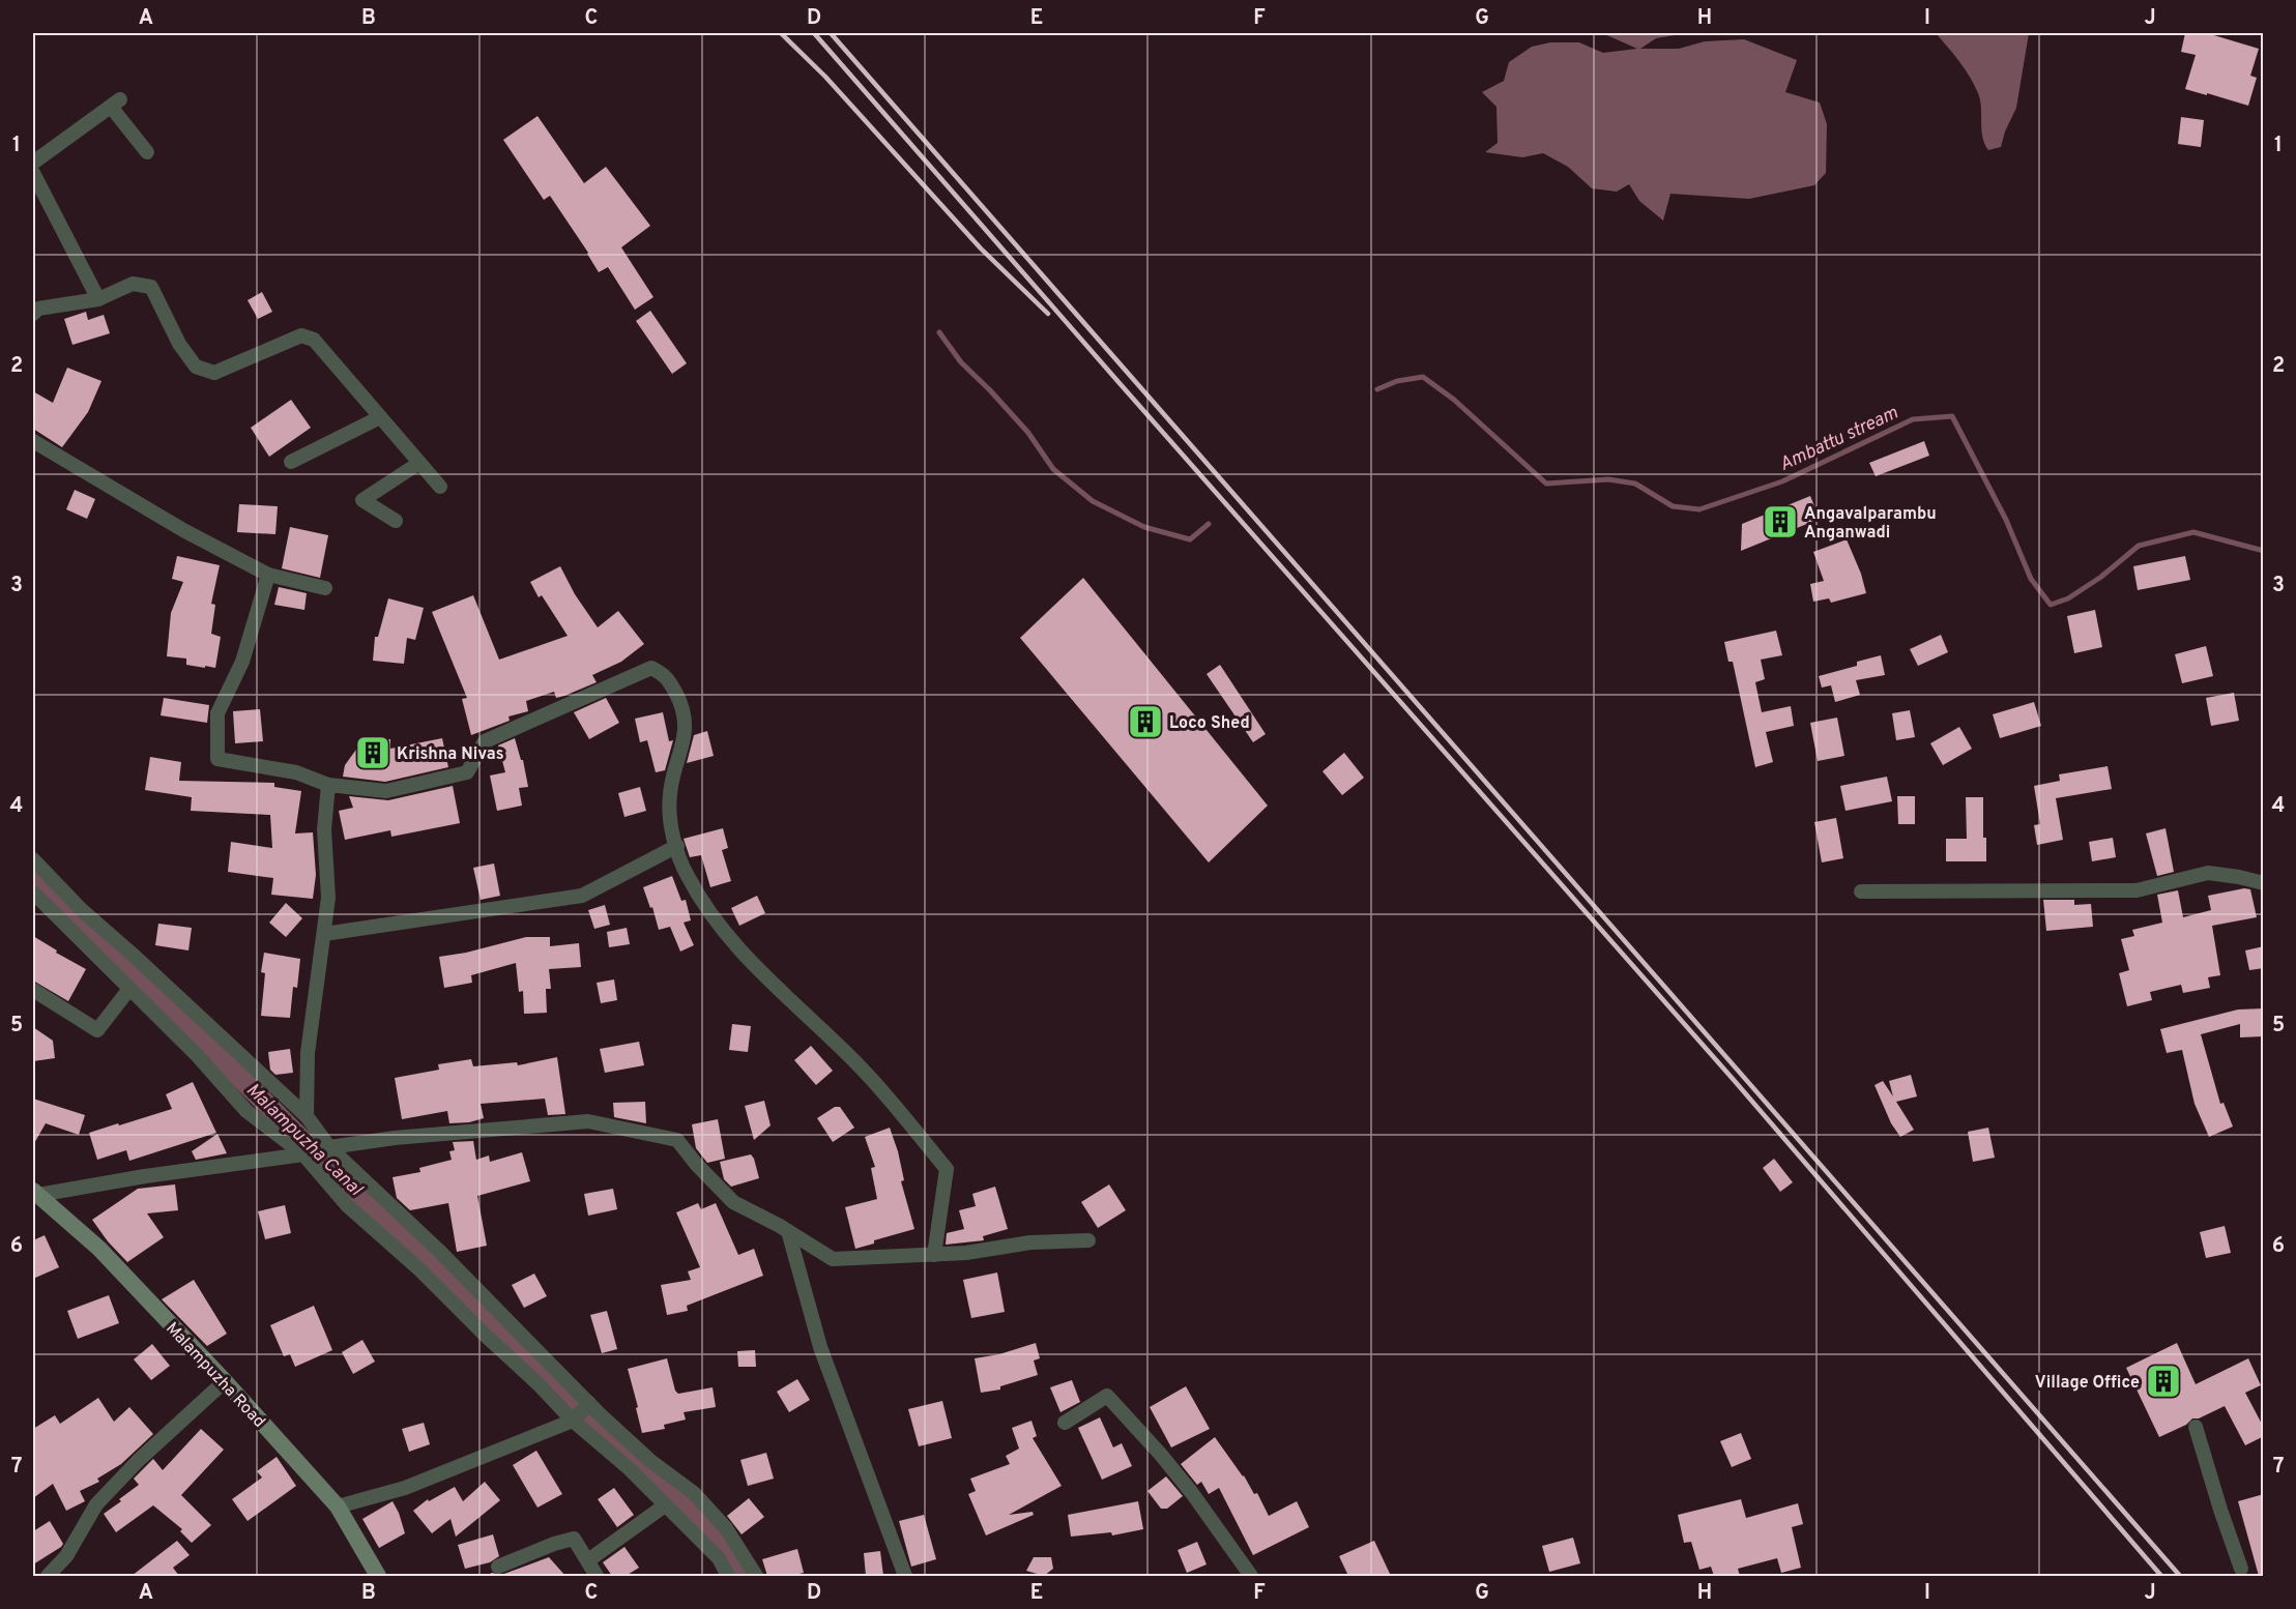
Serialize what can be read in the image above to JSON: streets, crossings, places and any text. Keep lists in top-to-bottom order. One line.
{"streets":{"main road":["Malampuzha Road"]},"water":["Ambattu stream","Malampuzha Canal"],"places":{"building":["Angavalparambu Anganwadi","Loco Shed","Krishna Nivas","Village Office"]},"grid":{"columns":["A","B","C","D","E","F","G","H","I","J"],"rows":["1","2","3","4","5","6","7"]}}
